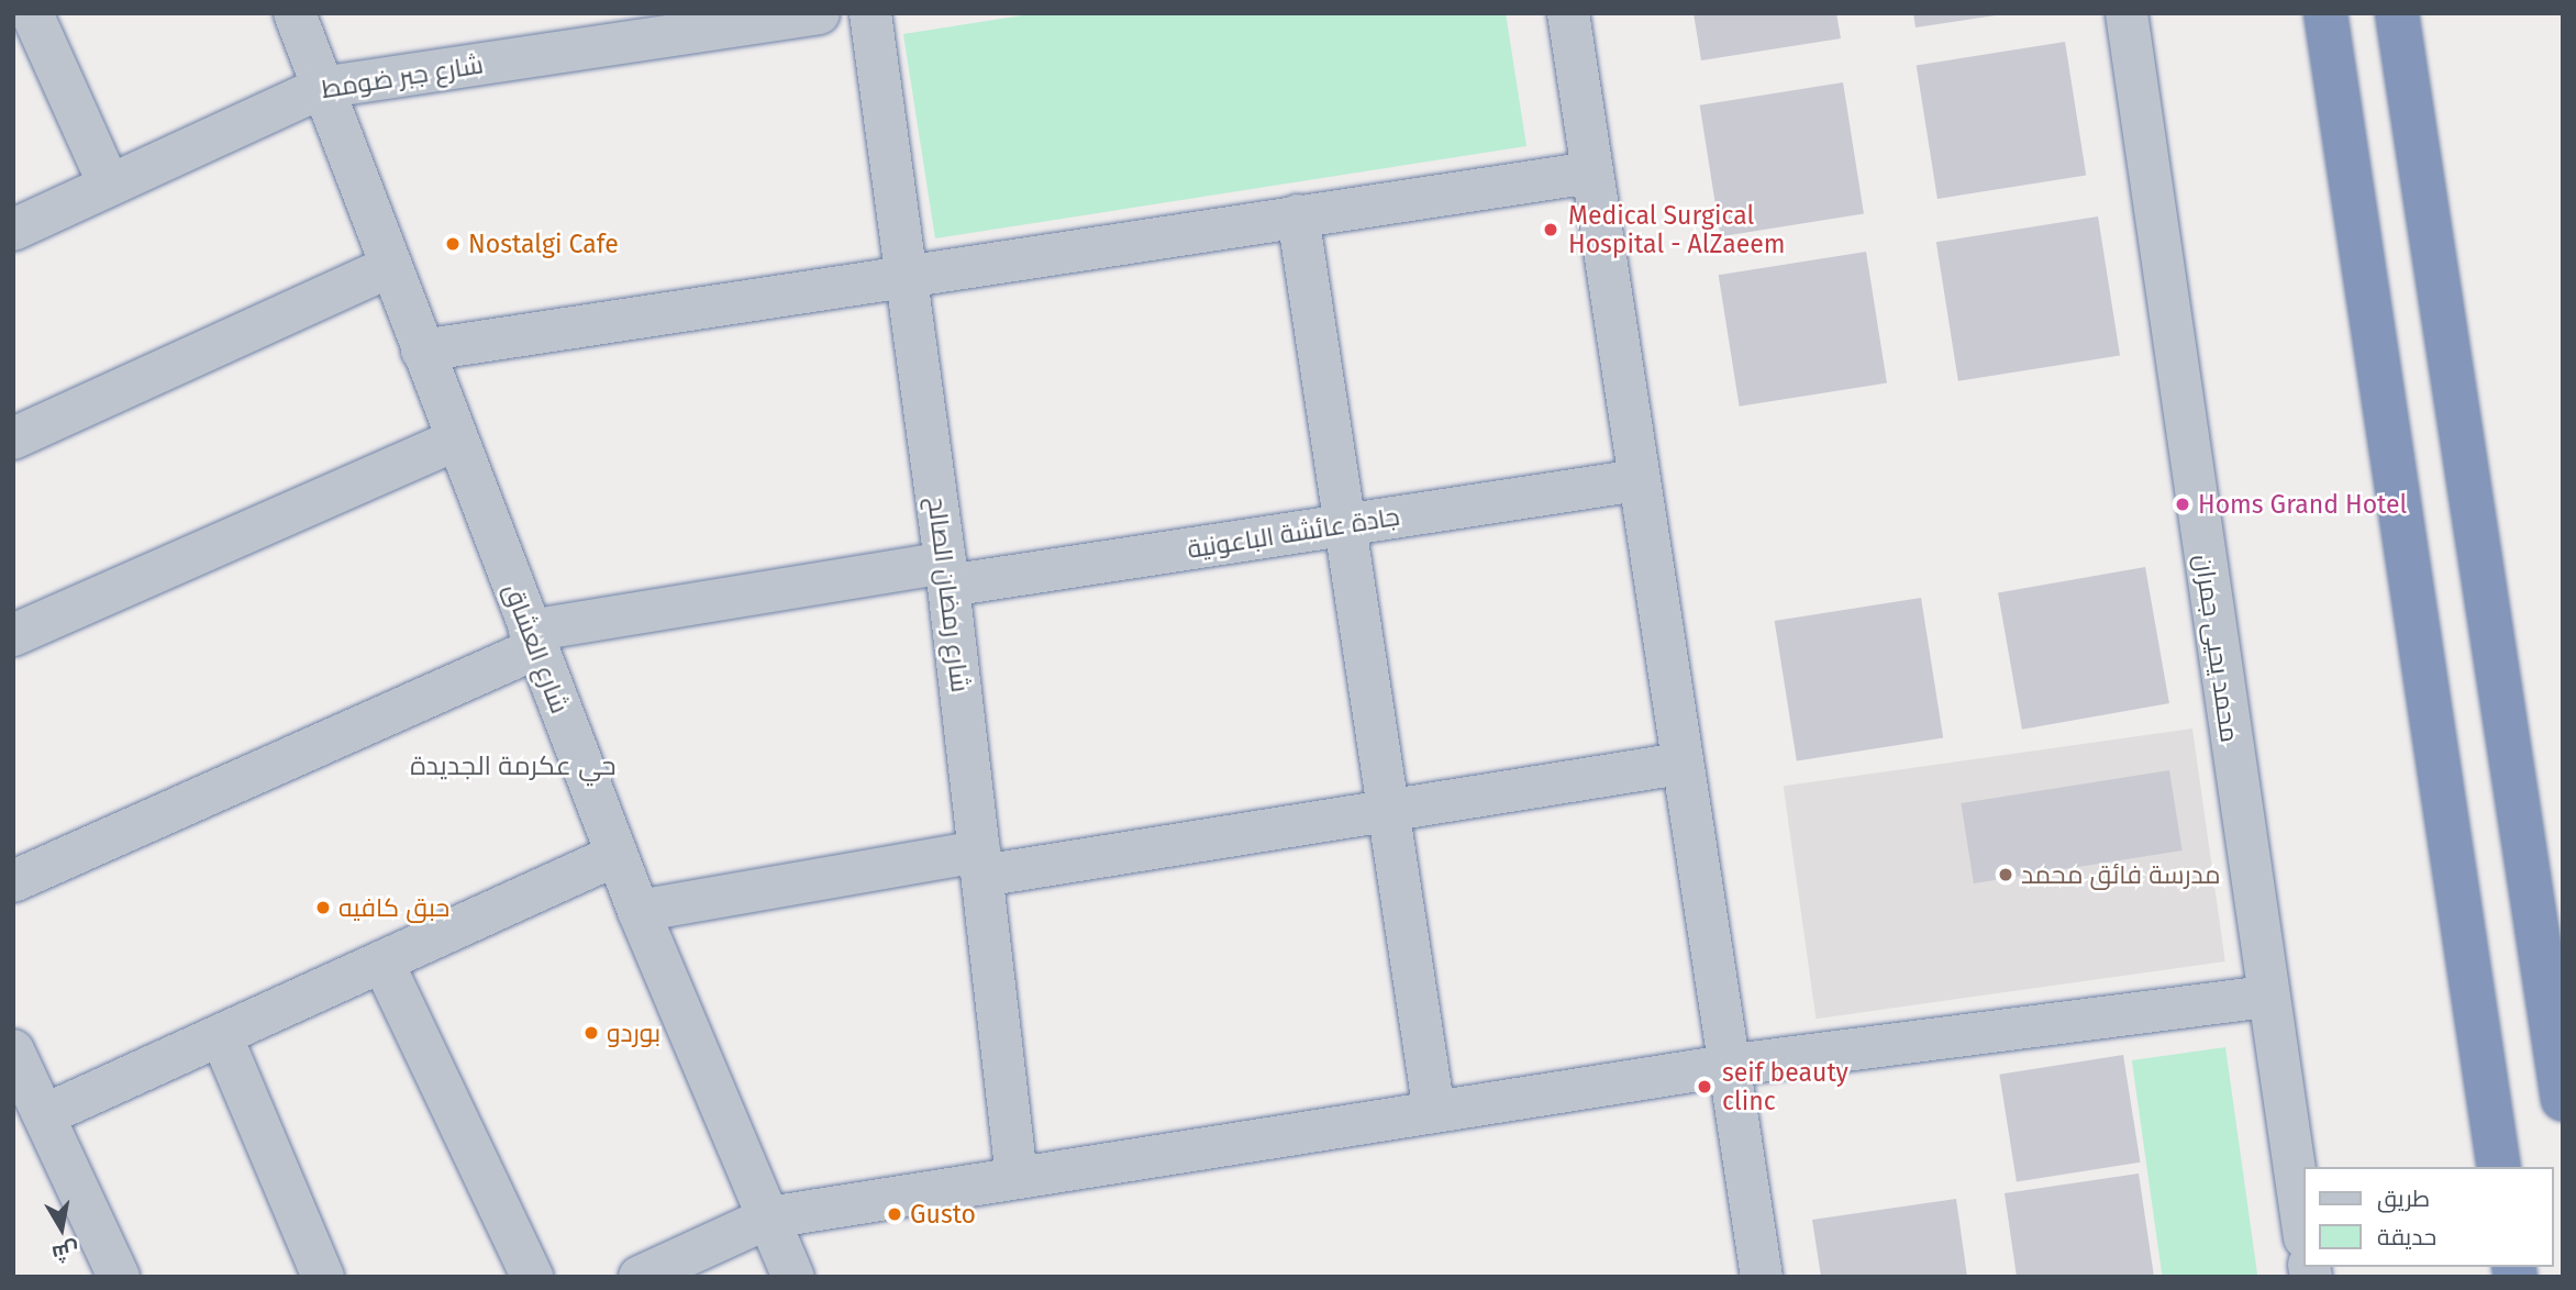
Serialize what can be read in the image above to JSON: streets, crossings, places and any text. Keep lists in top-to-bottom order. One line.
{"streets":{"street":["شارع جبر ضومط","جادة عائشة الباعونية","شارع رمضان الصالح","شارع العشاق","محمد يحيى جمران"]},"crossings":[["شارع جبر ضومط","شارع العشاق"],["جادة عائشة الباعونية","شارع رمضان الصالح"],["جادة عائشة الباعونية","شارع العشاق"]],"districts":["حي عكرمة الجديدة"],"places":["Medical Surgical Hospital - AlZaeem","Nostalgi Cafe","Homs Grand Hotel","مدرسة فائق محمد","حبق كافيه","بوردو","seif beauty clinc","Gusto"],"legend":["طريق","حديقة"],"north":"bottom"}
